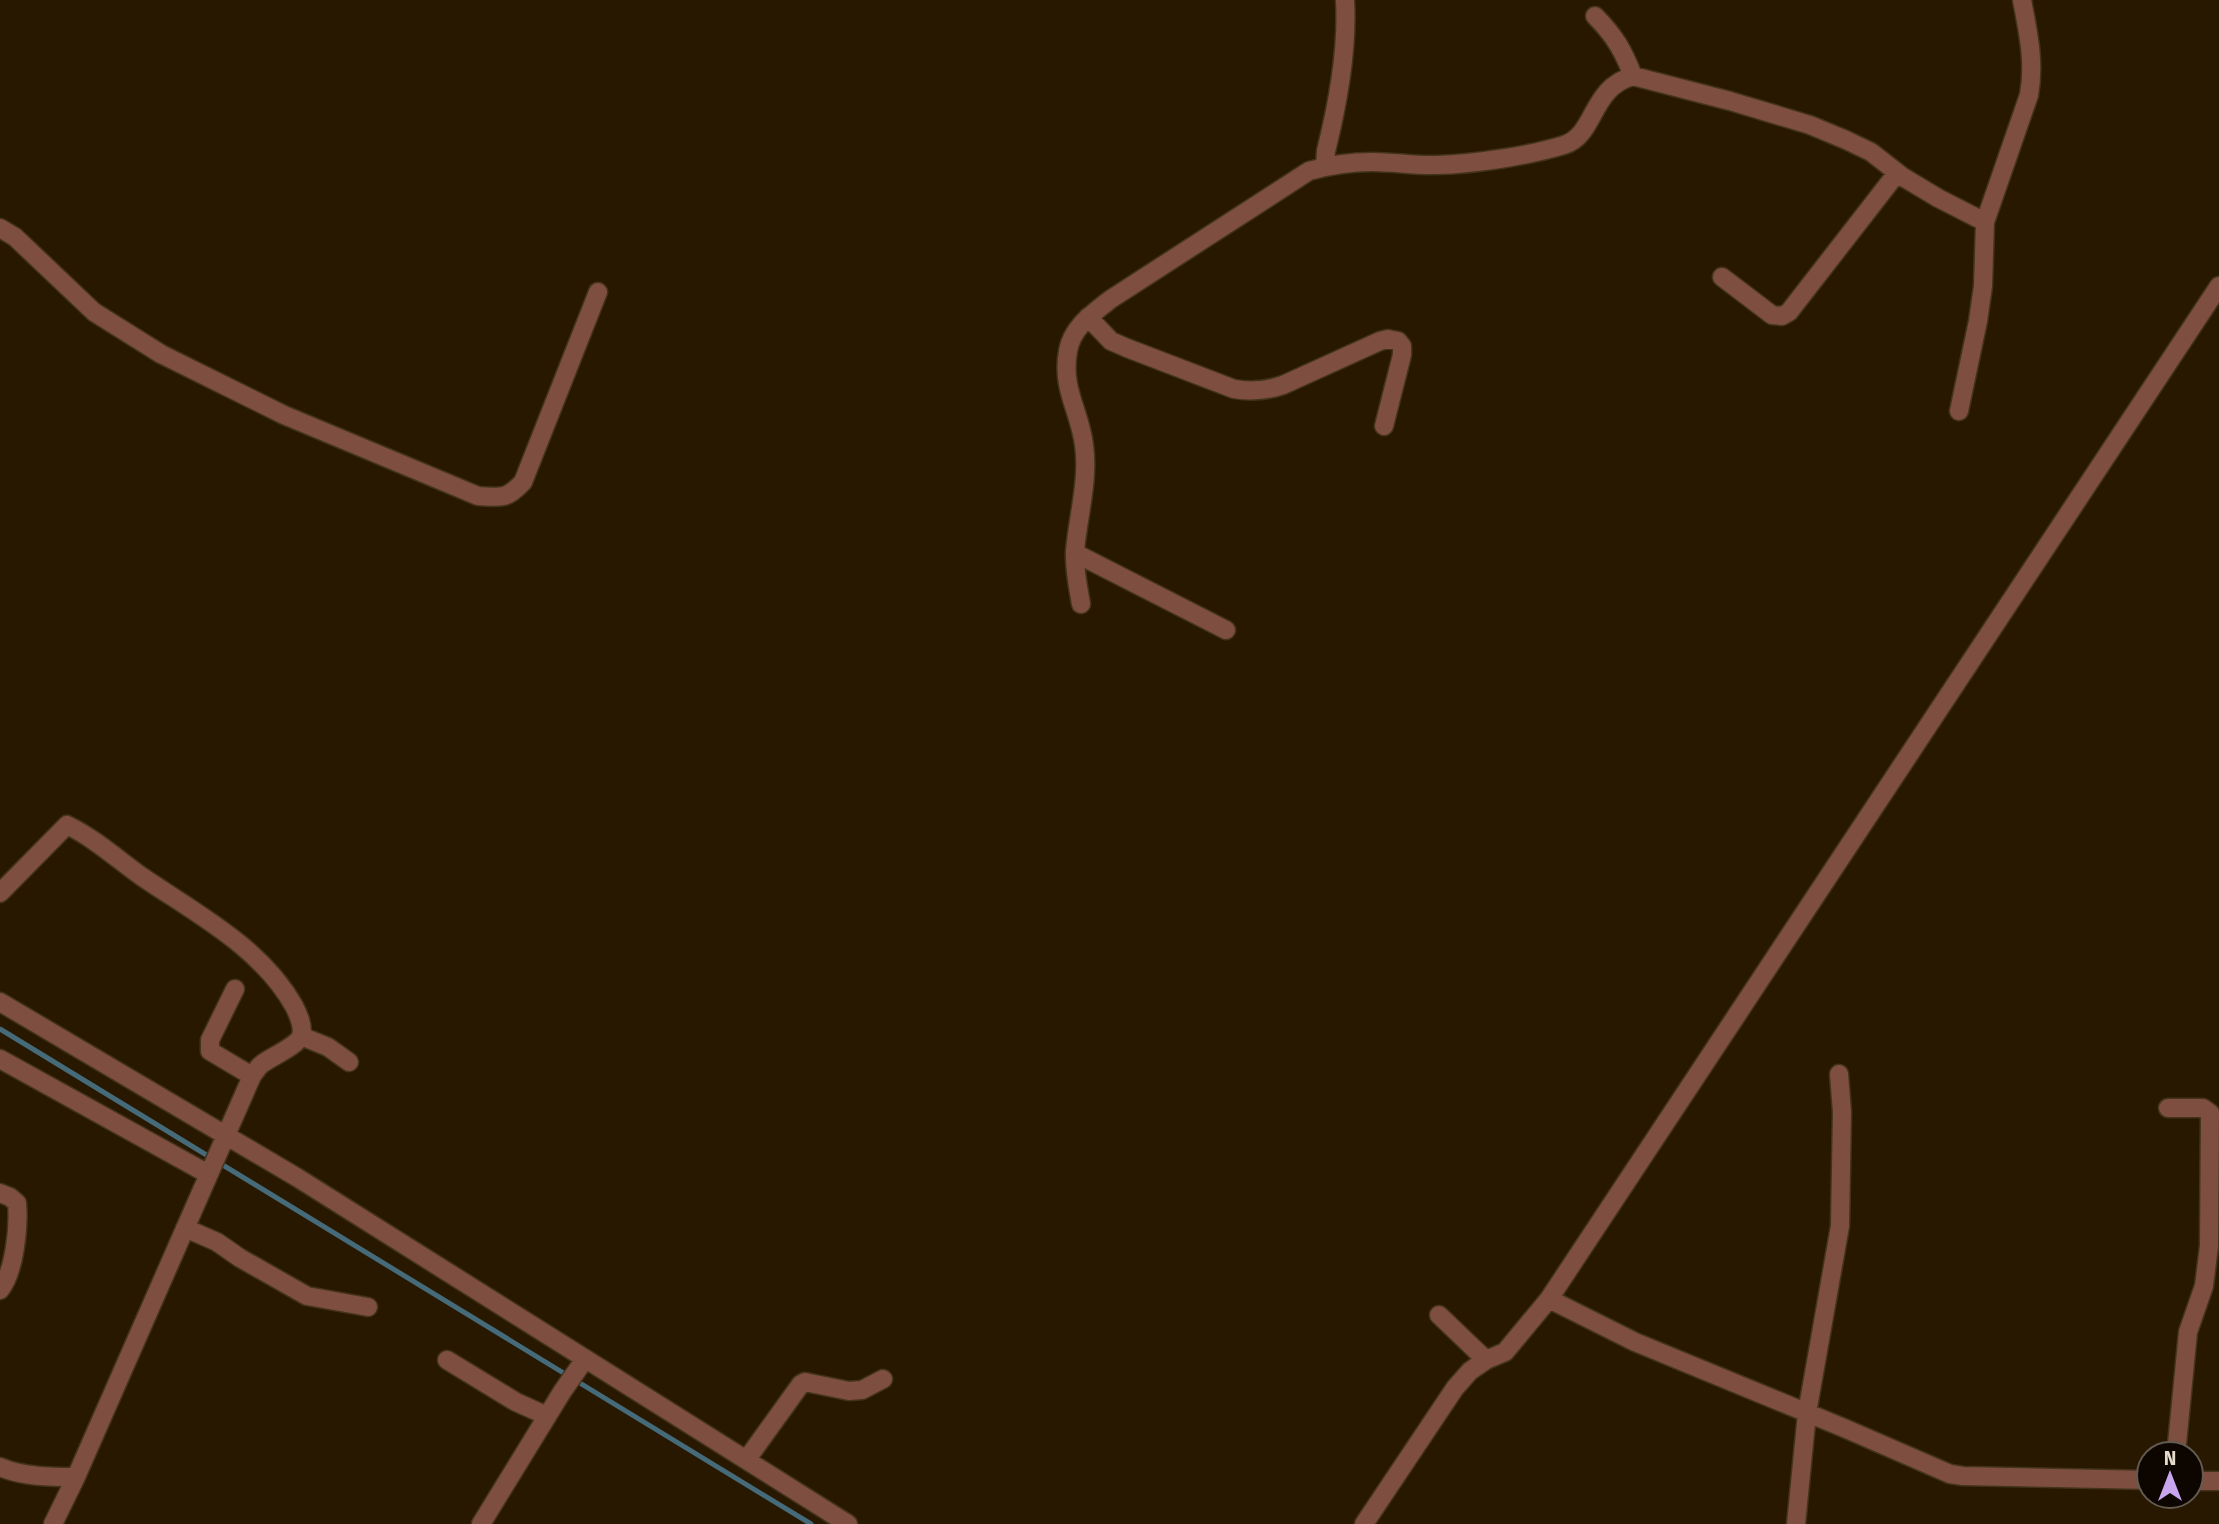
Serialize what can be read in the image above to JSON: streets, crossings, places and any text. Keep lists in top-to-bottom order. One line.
{"north":"top"}
